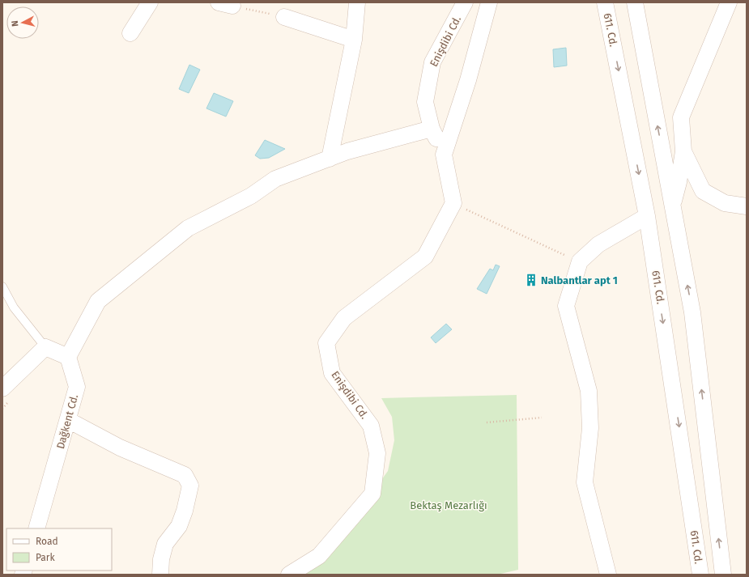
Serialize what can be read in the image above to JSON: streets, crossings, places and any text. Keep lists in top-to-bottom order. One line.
{"streets":{"street":["611. Cd.","Enişdibi Cd.","Dağkent Cd."]},"parks":["Bektaş Mezarlığı"],"places":{"building":["Nalbantlar apt 1"]},"legend":["Road","Park"],"north":"left"}
